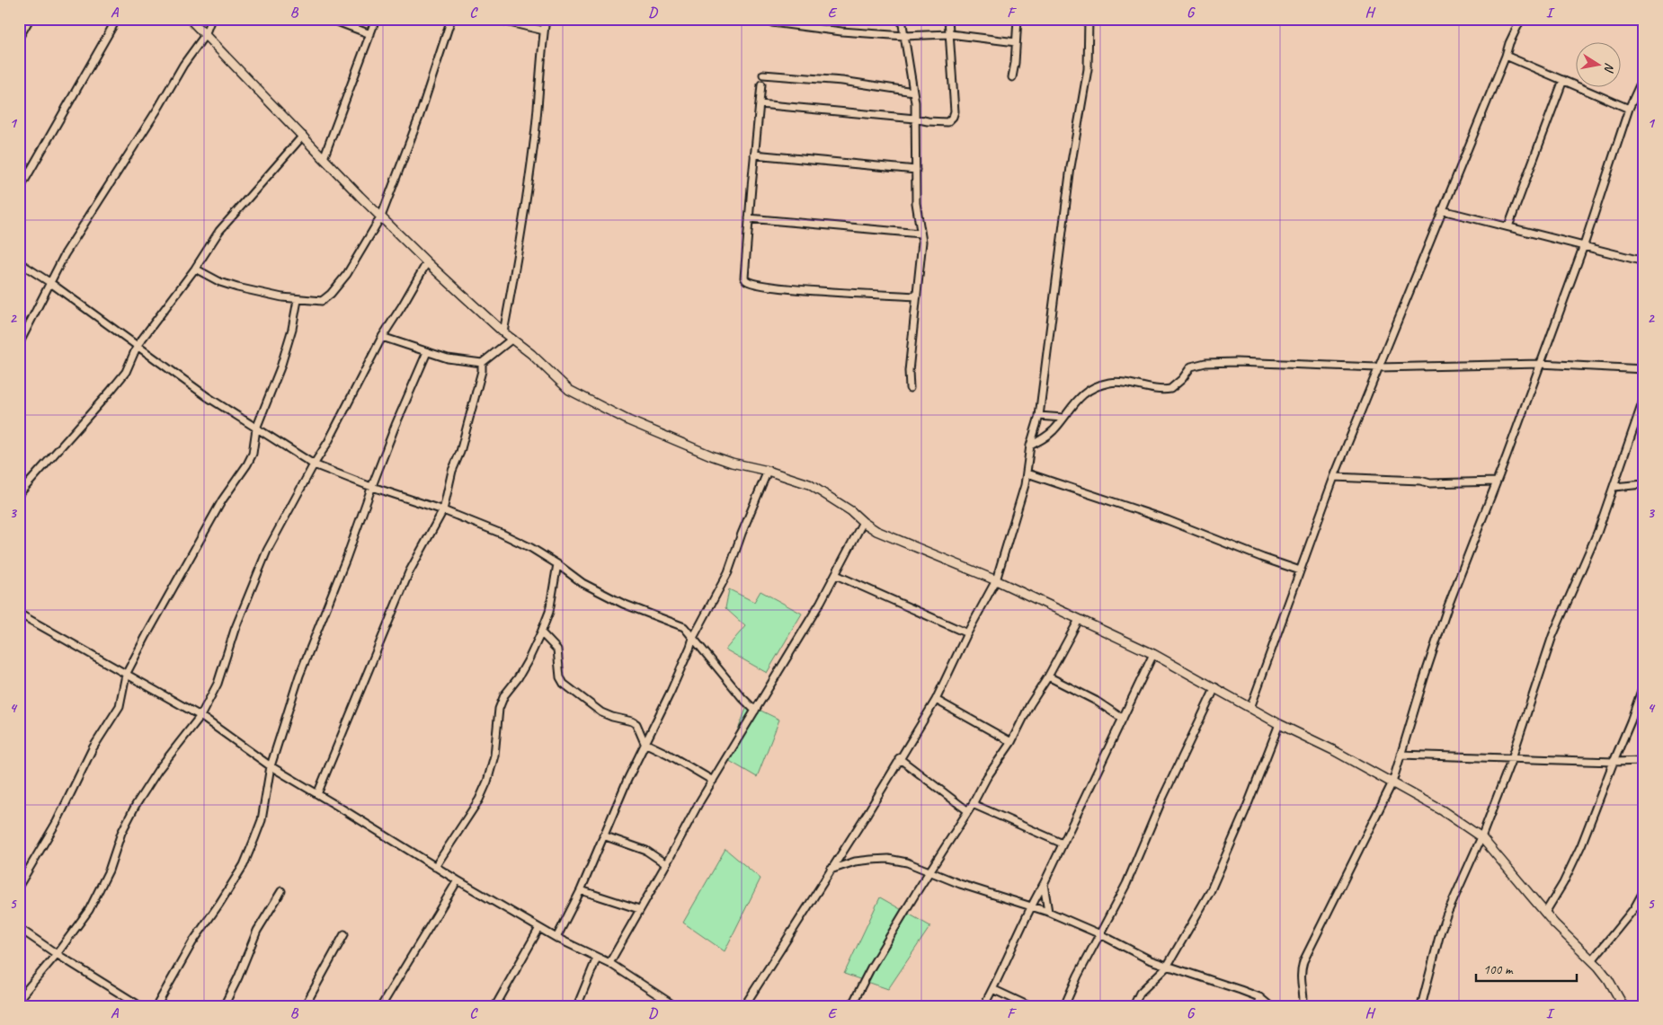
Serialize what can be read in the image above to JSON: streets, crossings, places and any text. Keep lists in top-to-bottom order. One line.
{"scale_bar":"100 m","north":"right","grid":{"columns":["A","B","C","D","E","F","G","H","I"],"rows":["1","2","3","4","5"]}}
